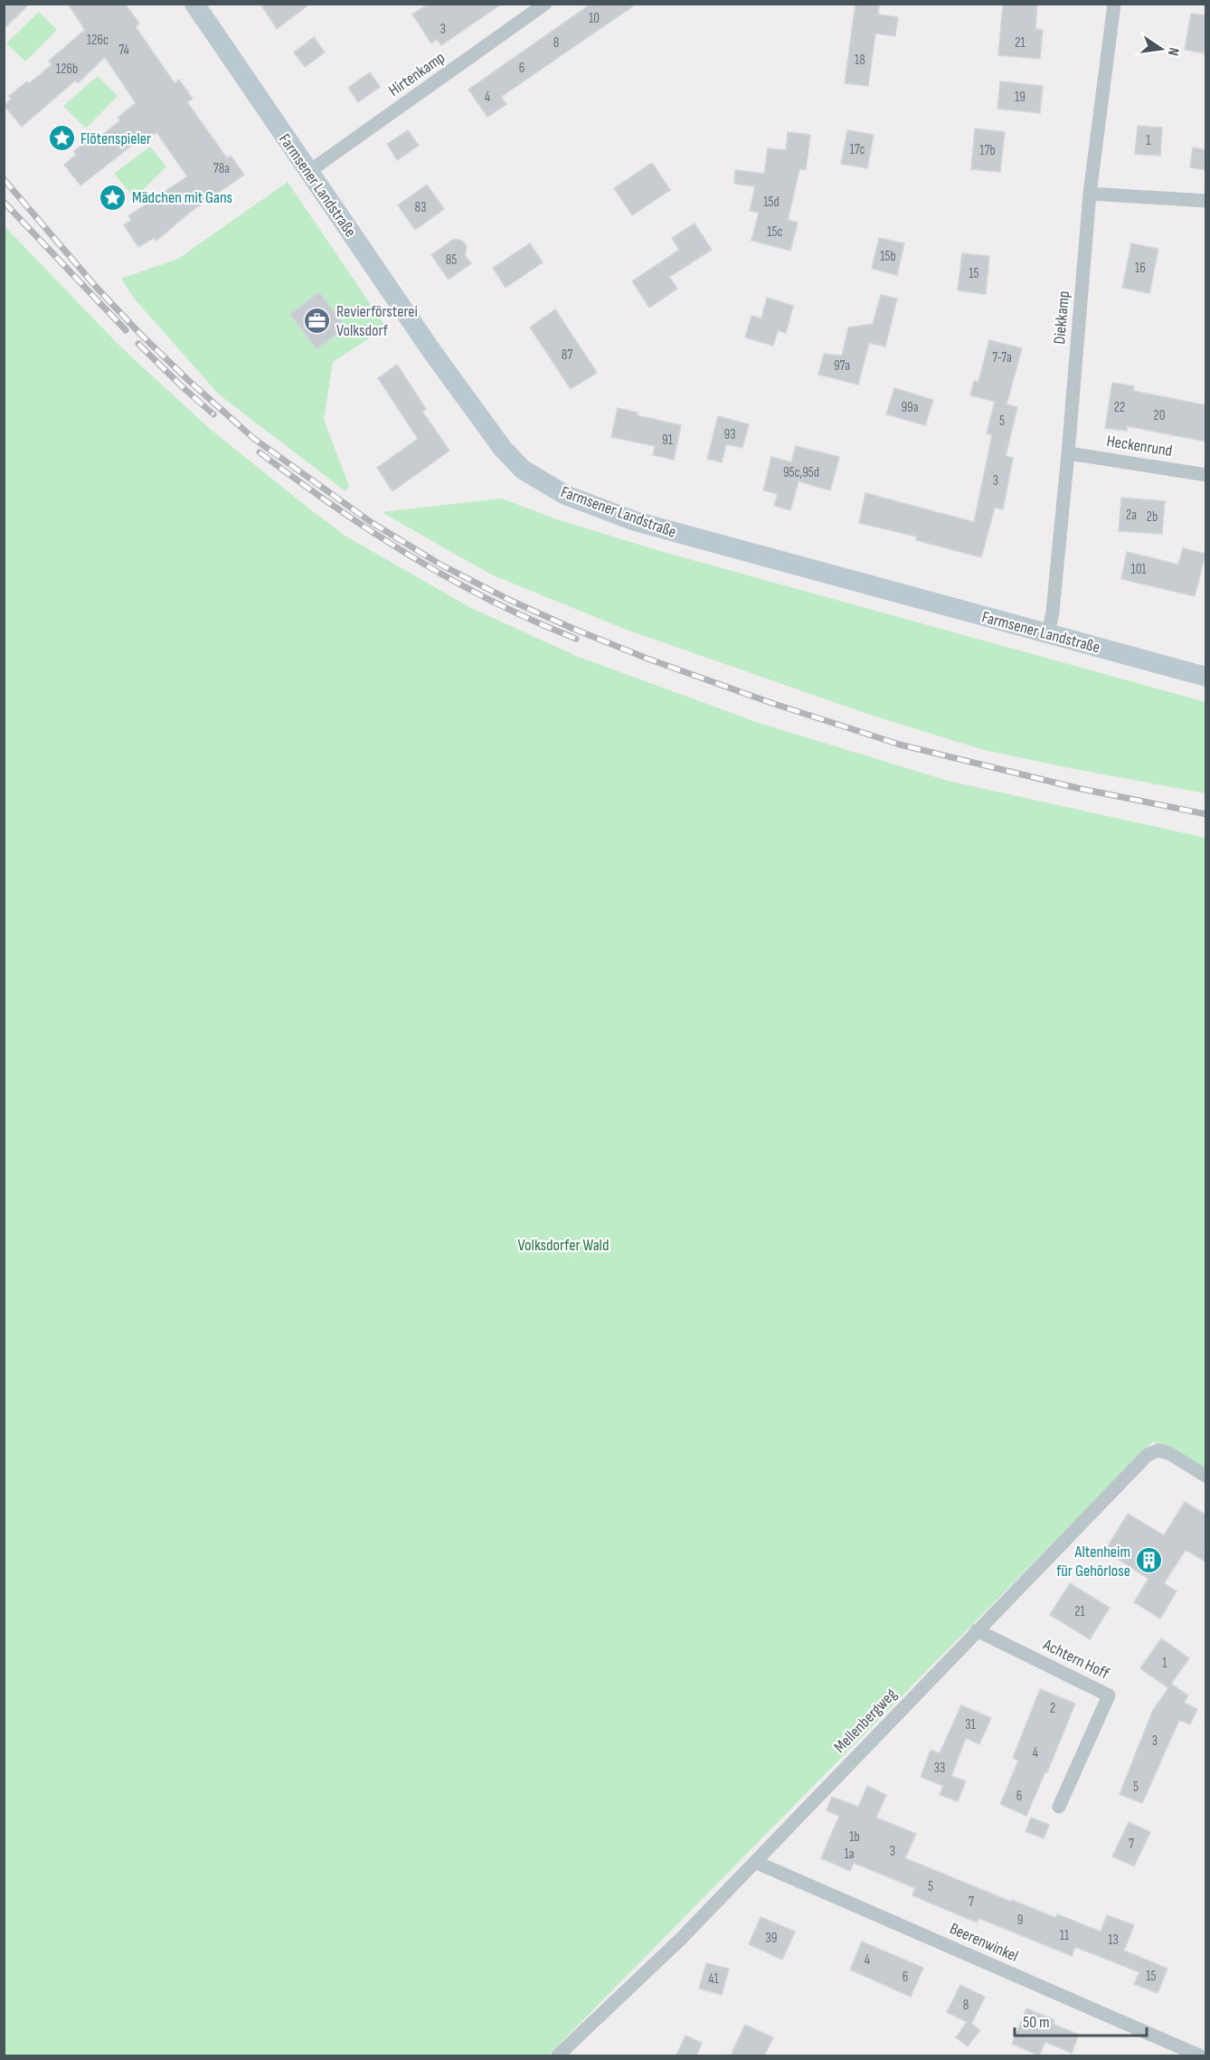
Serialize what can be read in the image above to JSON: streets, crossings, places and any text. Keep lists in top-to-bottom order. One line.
{"streets":{"main road":["Farmsener Landstraße"],"street":["Hirtenkamp","Diekkamp","Heckenrund","Achtern Hoff","Mellenbergweg","Beerenwinkel"]},"crossings":[["Hirtenkamp","Farmsener Landstraße"],["Farmsener Landstraße","Diekkamp"],["Diekkamp","Heckenrund"],["Achtern Hoff","Mellenbergweg"],["Mellenbergweg","Beerenwinkel"]],"parks":["Volksdorfer Wald"],"places":{"place":["Flötenspieler","Mädchen mit Gans"],"office":["Revierförsterei Volksdorf"],"building":["Altenheim für Gehörlose"]},"house_numbers":["10","3","126c","8","21","74","18","6","126b","4","19","1","17c","17b","78a","15d","83","15c","15b","85","16","15","87","7-7a","97a","99a","22","20","5","93","91","95c,95d","3","2a","2b","101","21","1","2","31","3","4","33","5","6","1b","7","3","1a","5","7","9","11","39","13","4","15","6","41","8"],"scale_bar":"50 m","north":"right"}
